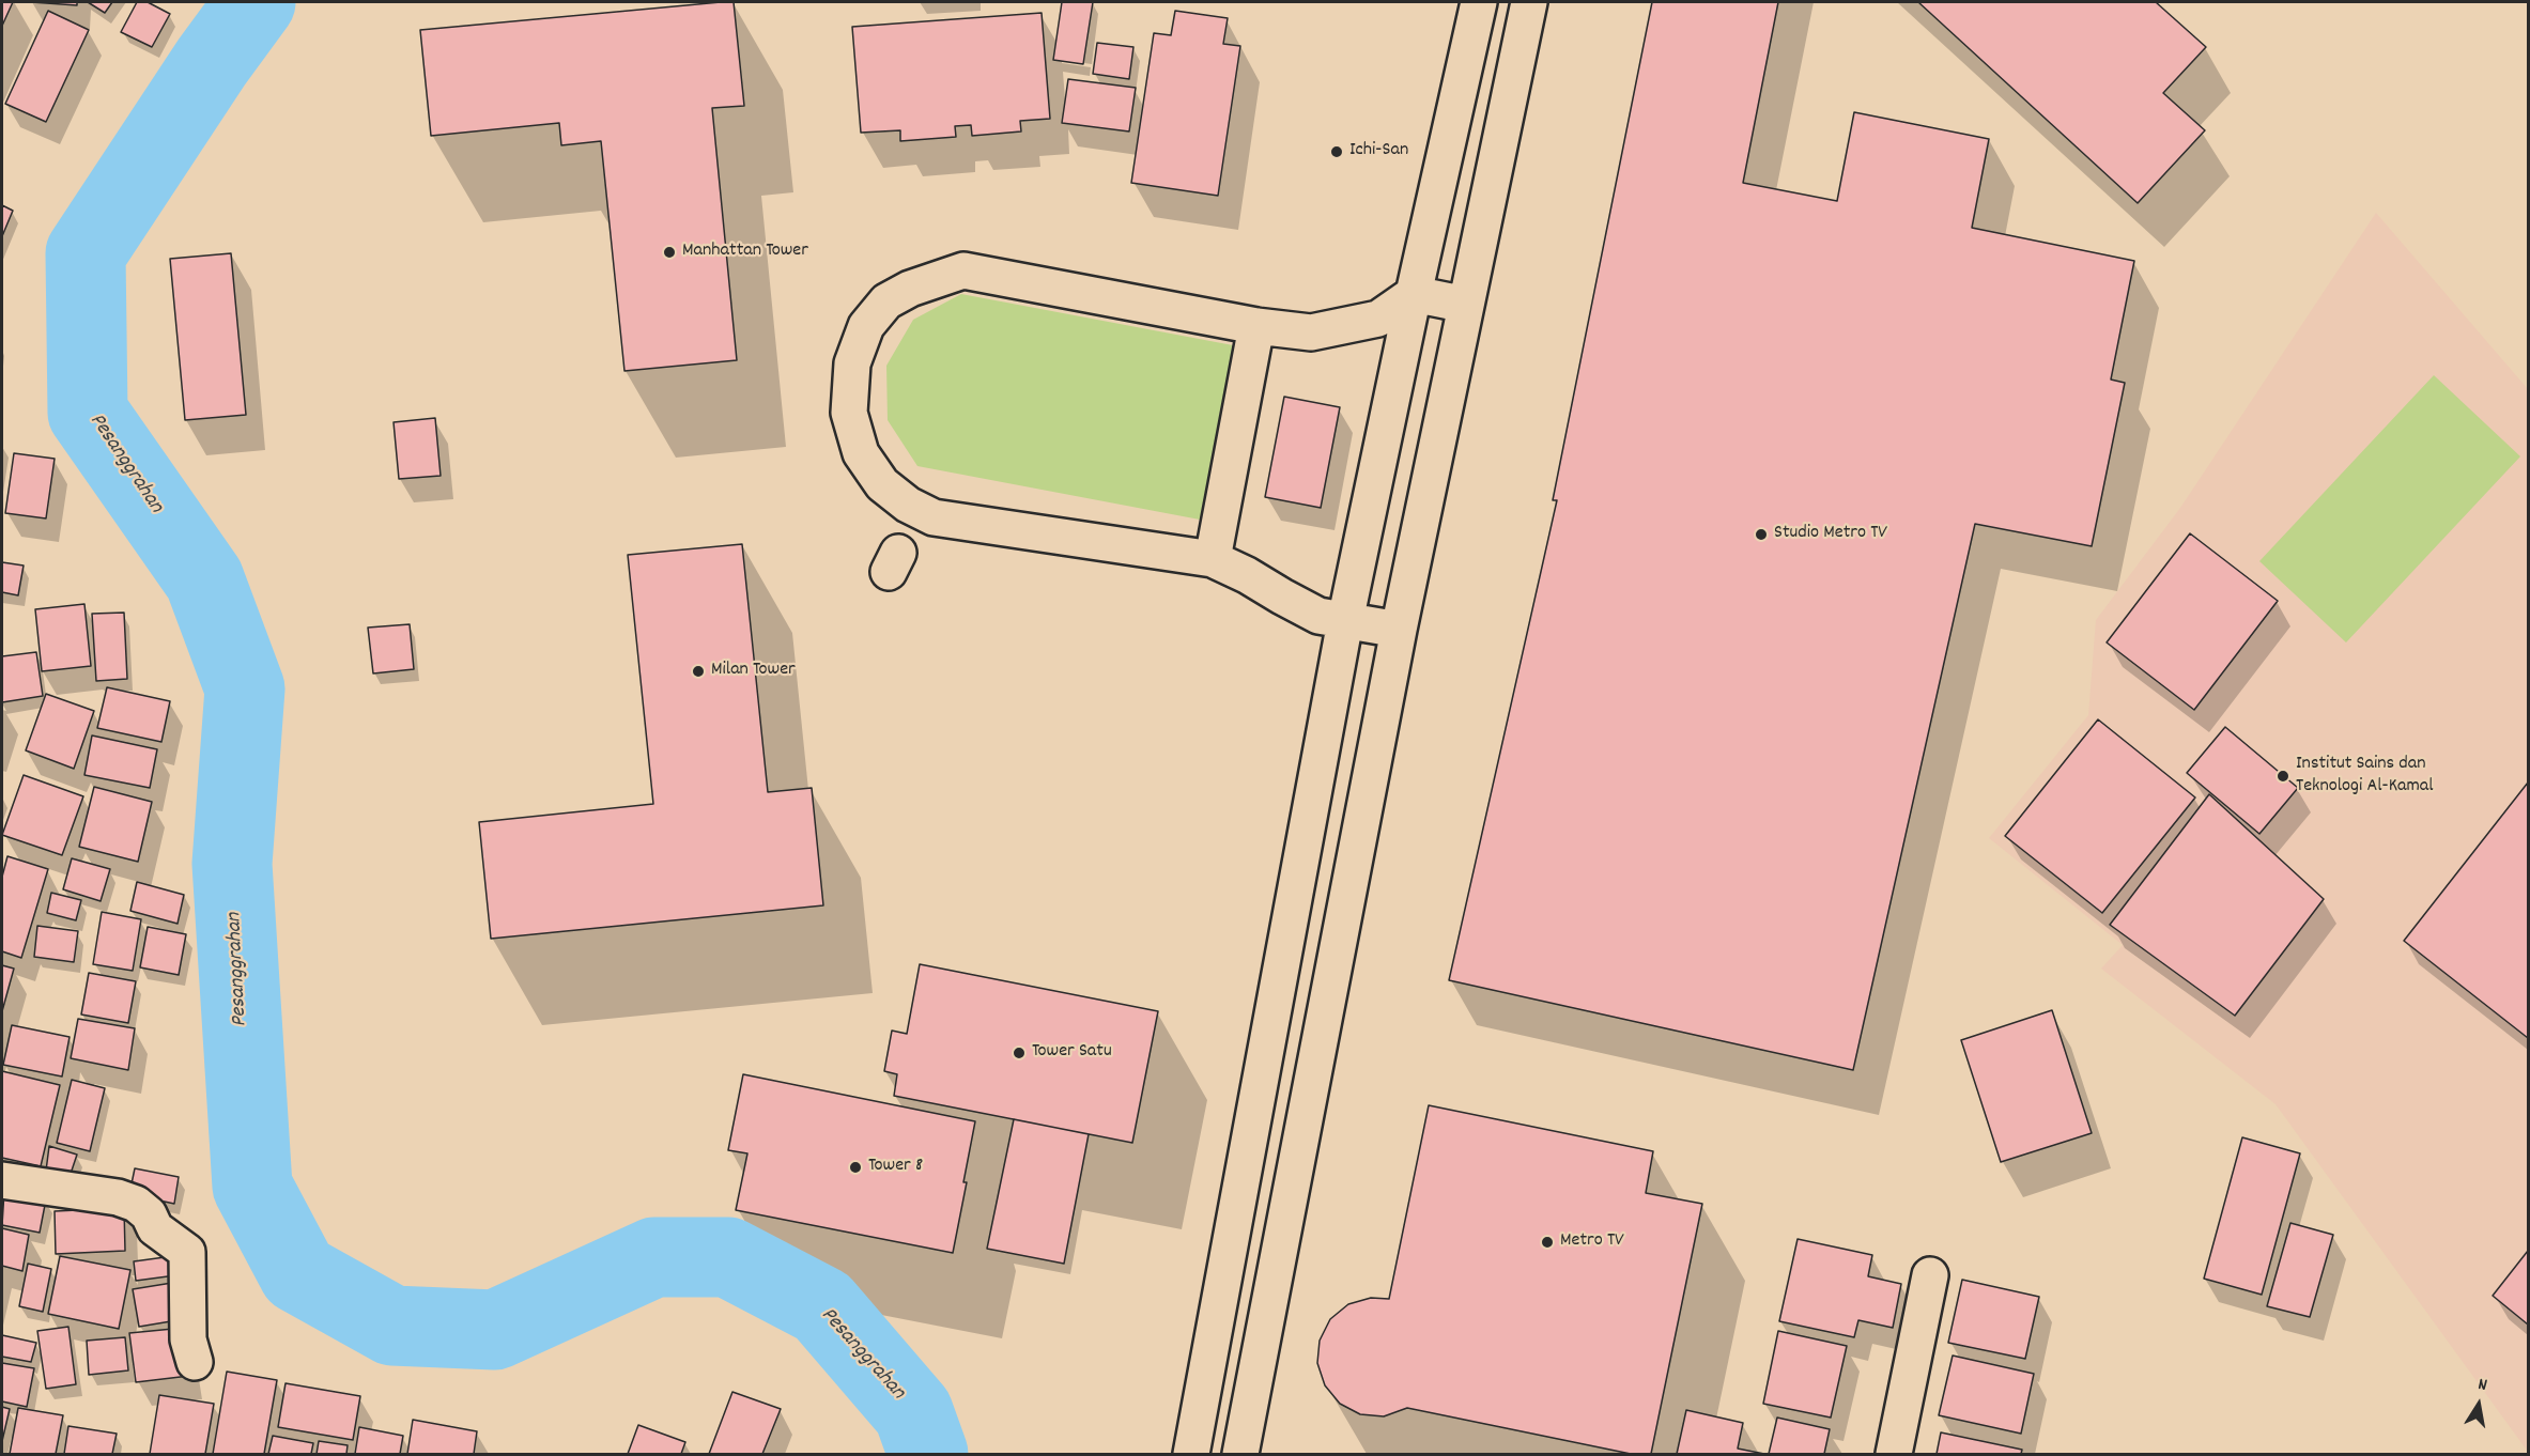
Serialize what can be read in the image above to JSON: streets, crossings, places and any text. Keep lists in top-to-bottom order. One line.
{"water":["Pesanggrahan"],"places":["Ichi-San","Manhattan Tower","Studio Metro TV","Milan Tower","Institut Sains dan Teknologi Al-Kamal","Tower Satu","Tower 8","Metro TV"],"north":"top"}
